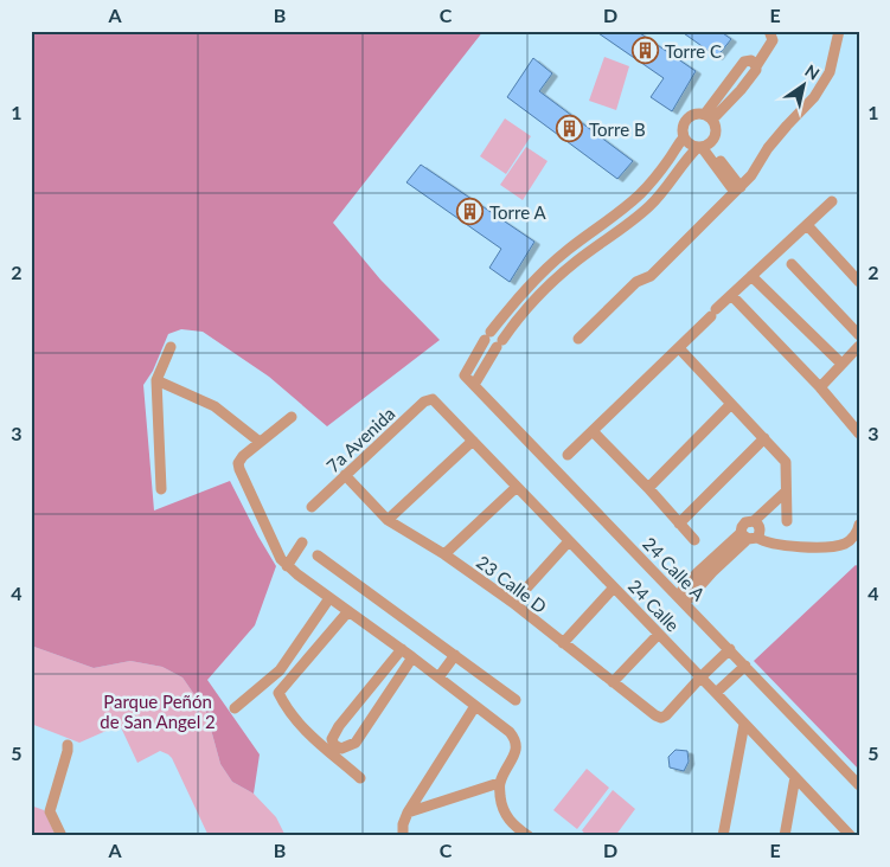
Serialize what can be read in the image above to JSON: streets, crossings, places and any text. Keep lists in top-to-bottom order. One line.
{"streets":{"street":["7a Avenida","24 Calle A","23 Calle D","24 Calle"]},"crossings":[["7a Avenida","23 Calle D"],["7a Avenida","24 Calle"],["23 Calle D","24 Calle"]],"parks":["Parque Peñón de San Angel 2"],"places":{"building":["Torre C","Torre B","Torre A"]},"north":"top right","grid":{"columns":["A","B","C","D","E"],"rows":["1","2","3","4","5"]}}
